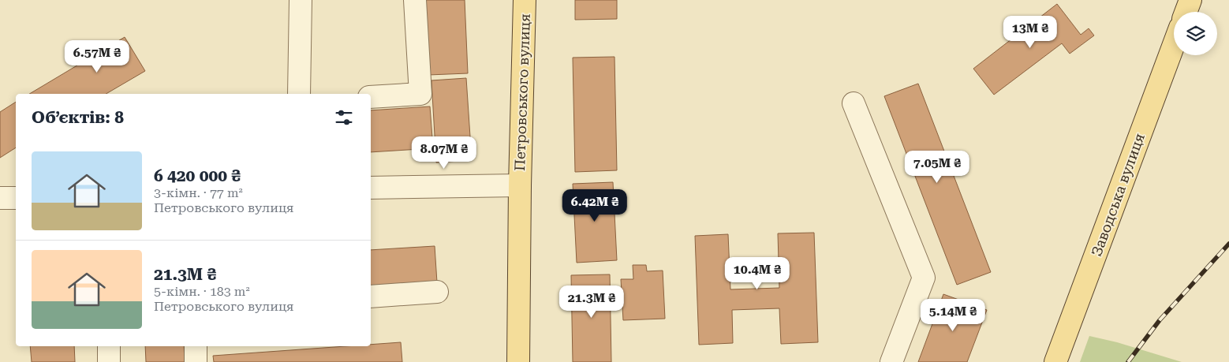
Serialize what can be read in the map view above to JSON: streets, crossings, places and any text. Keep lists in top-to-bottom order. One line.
{"streets":{"main road":["Петровського вулиця","Заводська вулиця"]},"page":{"price":["13M ₴","6.57M ₴","8.07M ₴","7.05M ₴","6.42M ₴","10.4M ₴","21.3M ₴","5.14M ₴"],"heading":"Об’єктів: 8","list":[{"name":"6 420 000 ₴","note":"3-кімн. · 77 m² · Петровського вулиця"},{"name":"21.3M ₴","note":"5-кімн. · 183 m² · Петровського вулиця"}]}}
